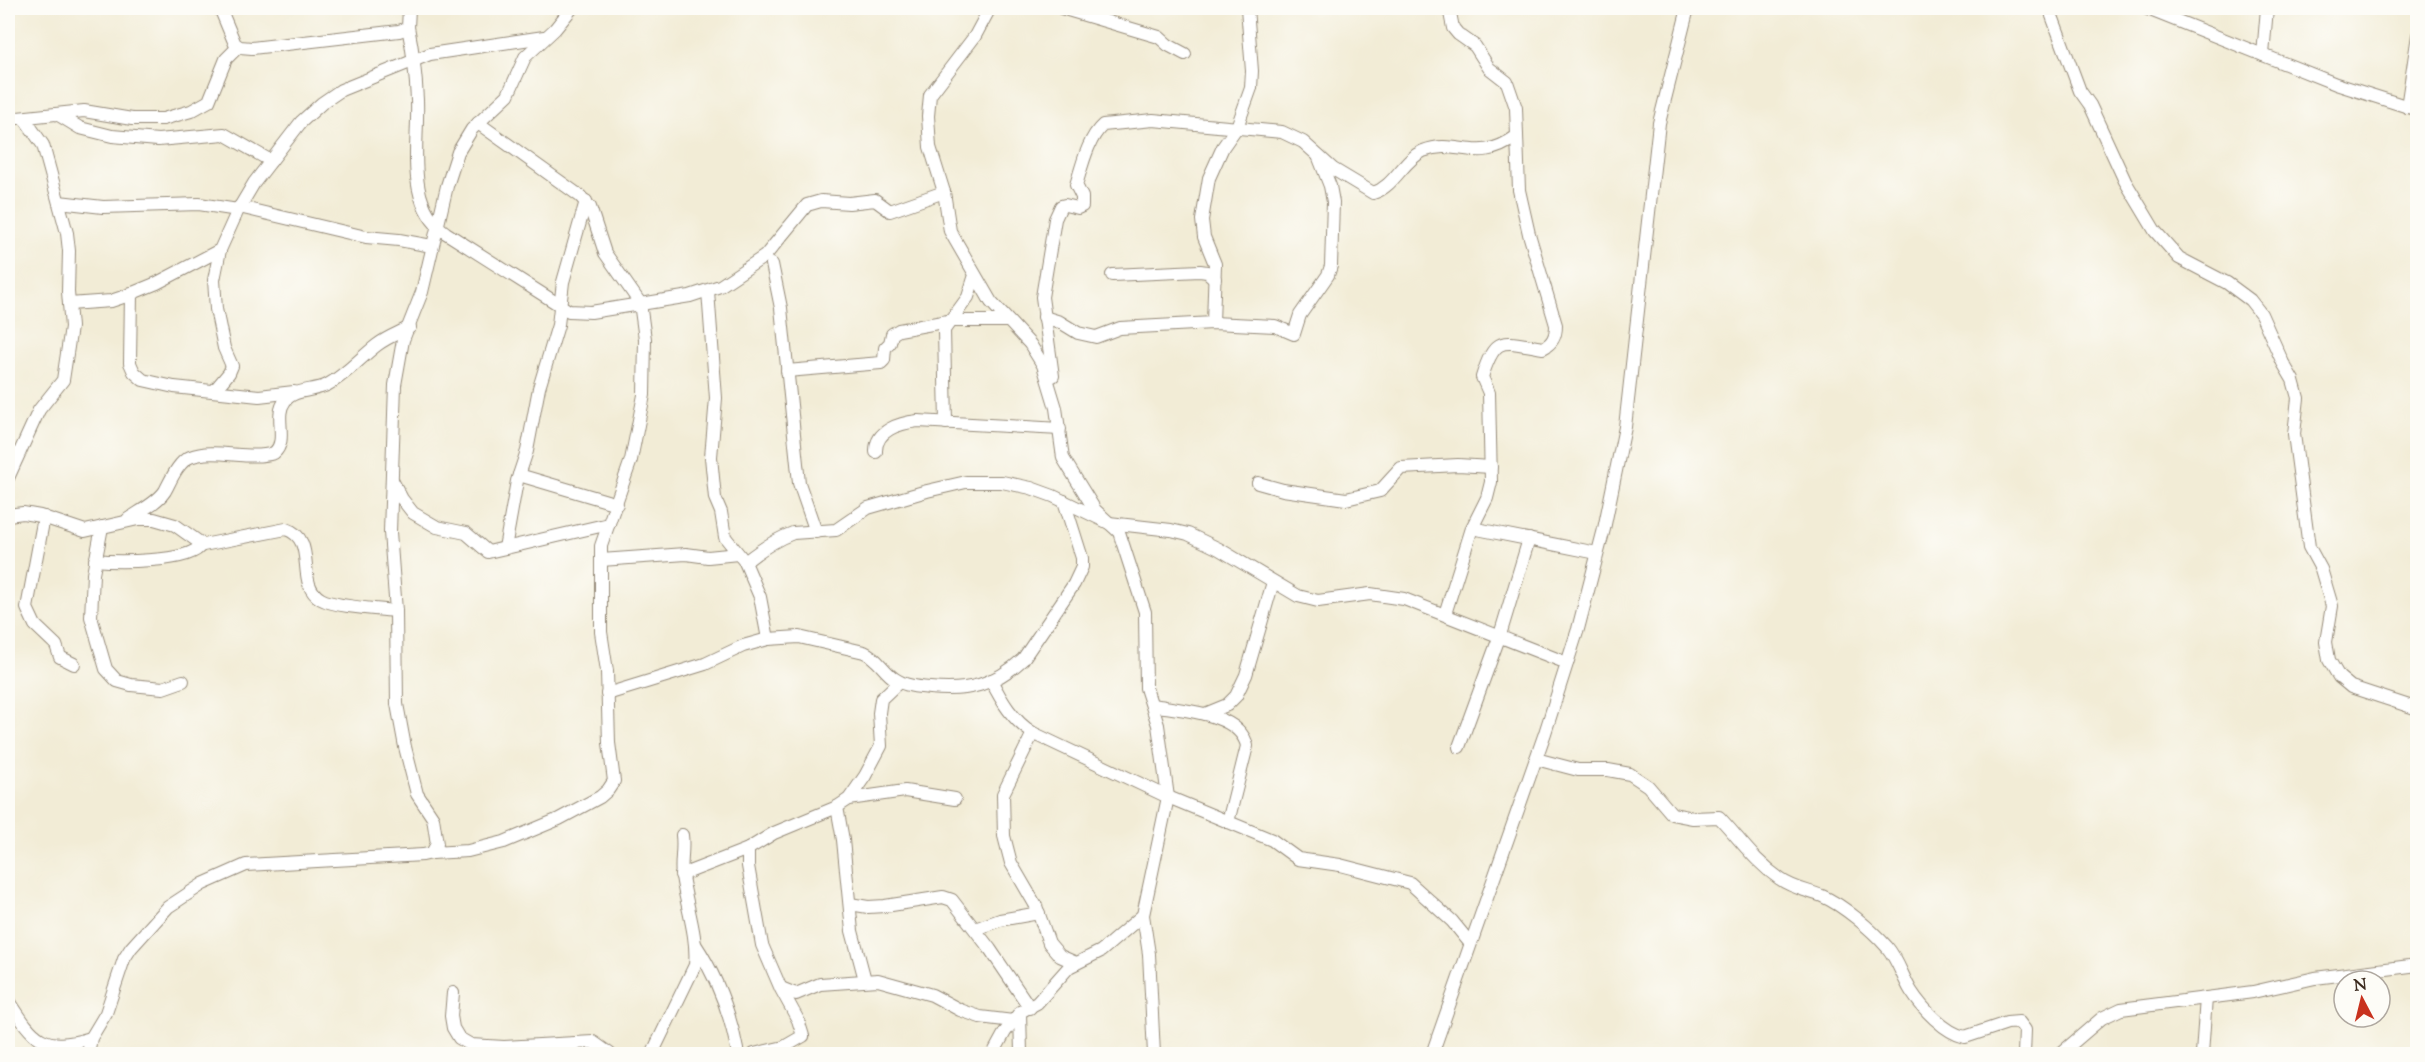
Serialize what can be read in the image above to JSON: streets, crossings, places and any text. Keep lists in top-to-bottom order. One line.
{"north":"top"}
